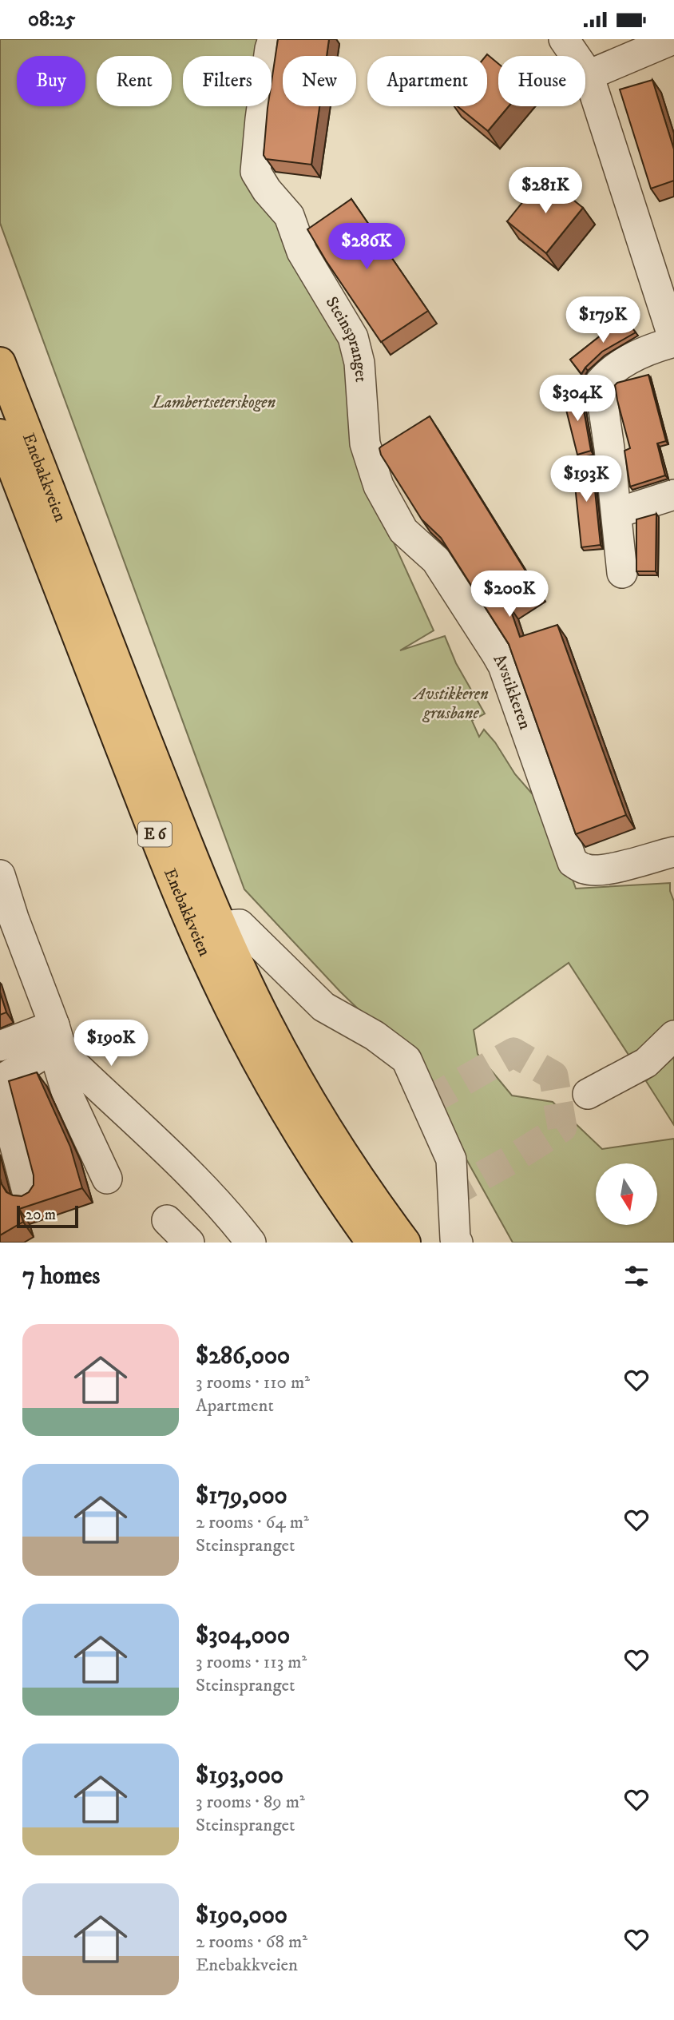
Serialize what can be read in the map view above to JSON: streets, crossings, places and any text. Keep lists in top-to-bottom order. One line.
{"streets":{"highway":["Enebakkveien","E 6"],"street":["Steinspranget","Avstikkeren"]},"crossings":[["Steinspranget","Avstikkeren"]],"parks":["Lambertseterskogen","Avstikkeren grusbane"],"scale_bar":"20 m","north":"bottom","page":{"status":"08:25","chip":["Buy","Rent","Filters","New","Apartment","House"],"price":["$281K","$286K","$179K","$304K","$193K","$200K","$190K"],"scale":"20 m","heading":"7 homes","list":[{"name":"$286,000","note":"3 rooms · 110 m² · Apartment"},{"name":"$179,000","note":"2 rooms · 64 m² · Steinspranget"},{"name":"$304,000","note":"3 rooms · 113 m² · Steinspranget"},{"name":"$193,000","note":"3 rooms · 89 m² · Steinspranget"},{"name":"$190,000","note":"2 rooms · 68 m² · Enebakkveien"}]}}
